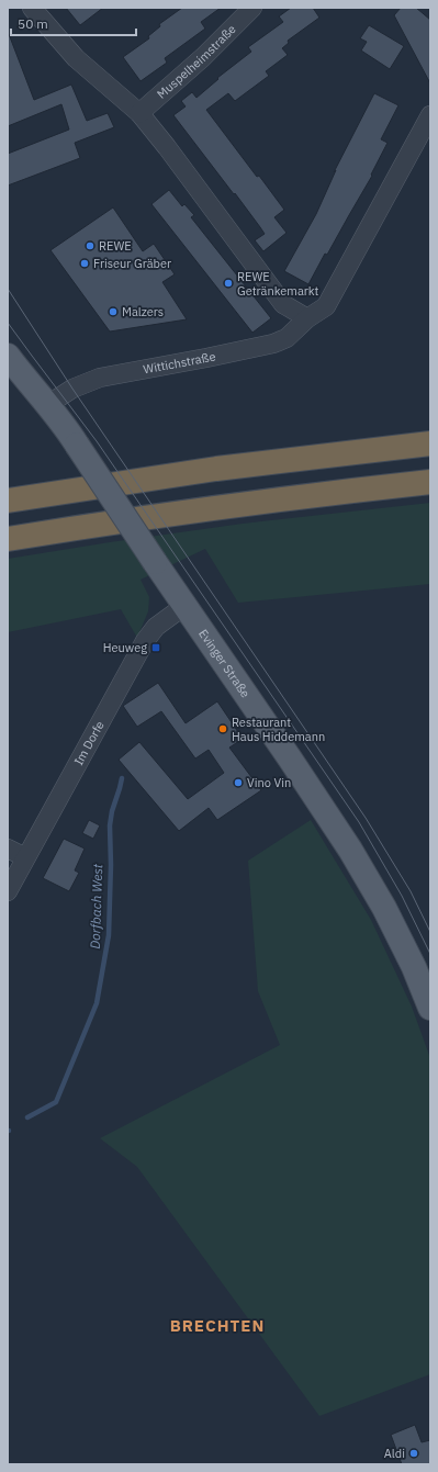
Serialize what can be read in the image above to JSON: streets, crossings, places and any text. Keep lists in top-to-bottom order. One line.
{"streets":{"main road":["Evinger Straße"],"street":["Muspelheimstraße","Wittichstraße","Im Dorfe"]},"crossings":[["Wittichstraße","Evinger Straße"],["Evinger Straße","Im Dorfe"]],"districts":["BRECHTEN"],"water":["Dorfbach West"],"places":{"other":["REWE","Friseur Gräber","REWE Getränkemarkt","Malzers","Restaurant Haus Hiddemann","Vino Vin","Aldi"],"transit":["Heuweg"]},"scale_bar":"50 m"}
